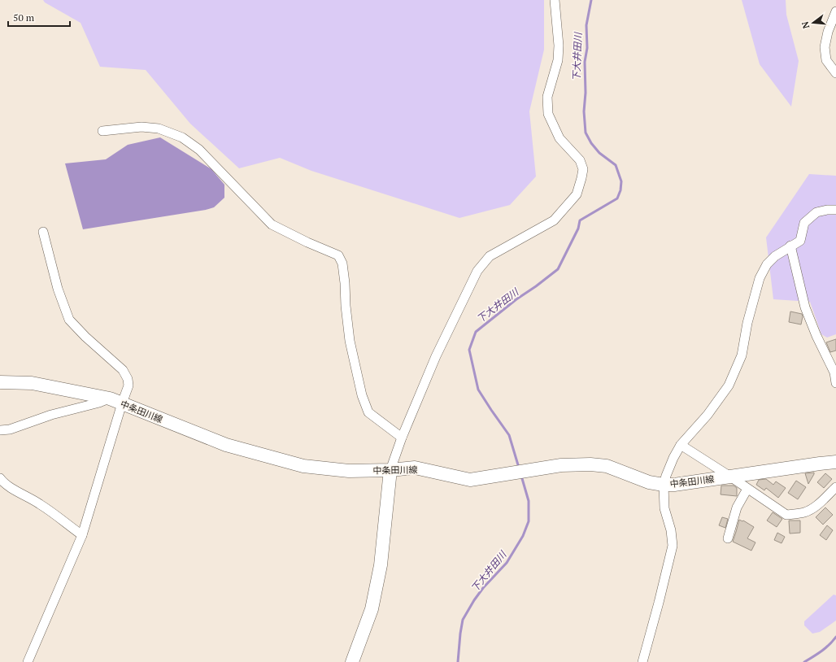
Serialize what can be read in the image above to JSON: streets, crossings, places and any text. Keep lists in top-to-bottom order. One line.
{"streets":{"main road":["中条田川線"]},"water":["下大井田川"],"scale_bar":"50 m","north":"left"}
